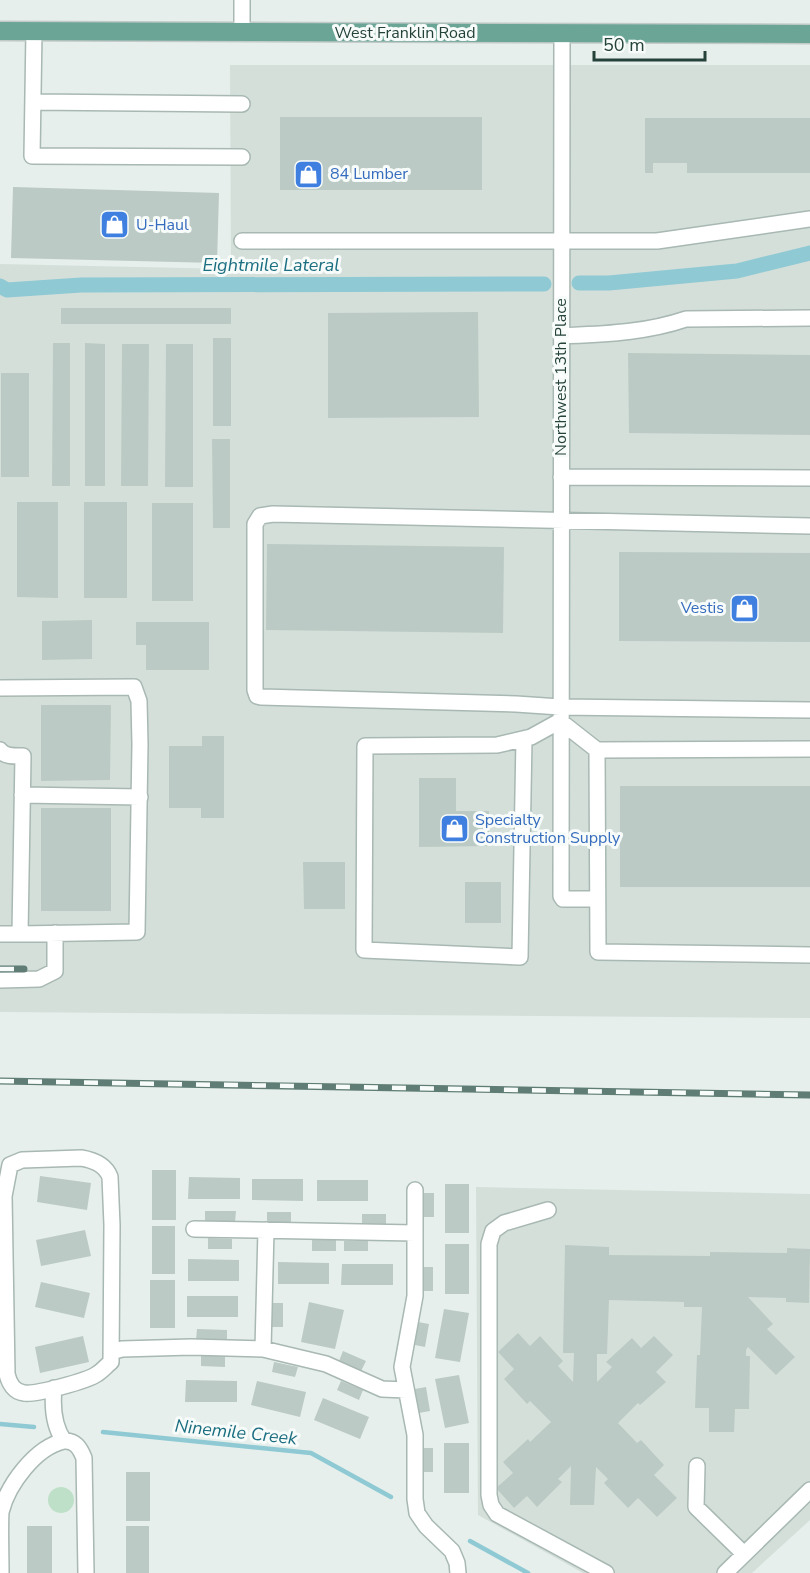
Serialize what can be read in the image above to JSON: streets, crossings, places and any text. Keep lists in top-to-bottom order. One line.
{"streets":{"main road":["West Franklin Road"],"street":["Northwest 13th Place"]},"crossings":[["West Franklin Road","Northwest 13th Place"]],"water":["Eightmile Lateral","Ninemile Creek"],"places":{"shop":["84 Lumber","U-Haul","Vestis","Specialty Construction Supply"]},"scale_bar":"50 m"}
